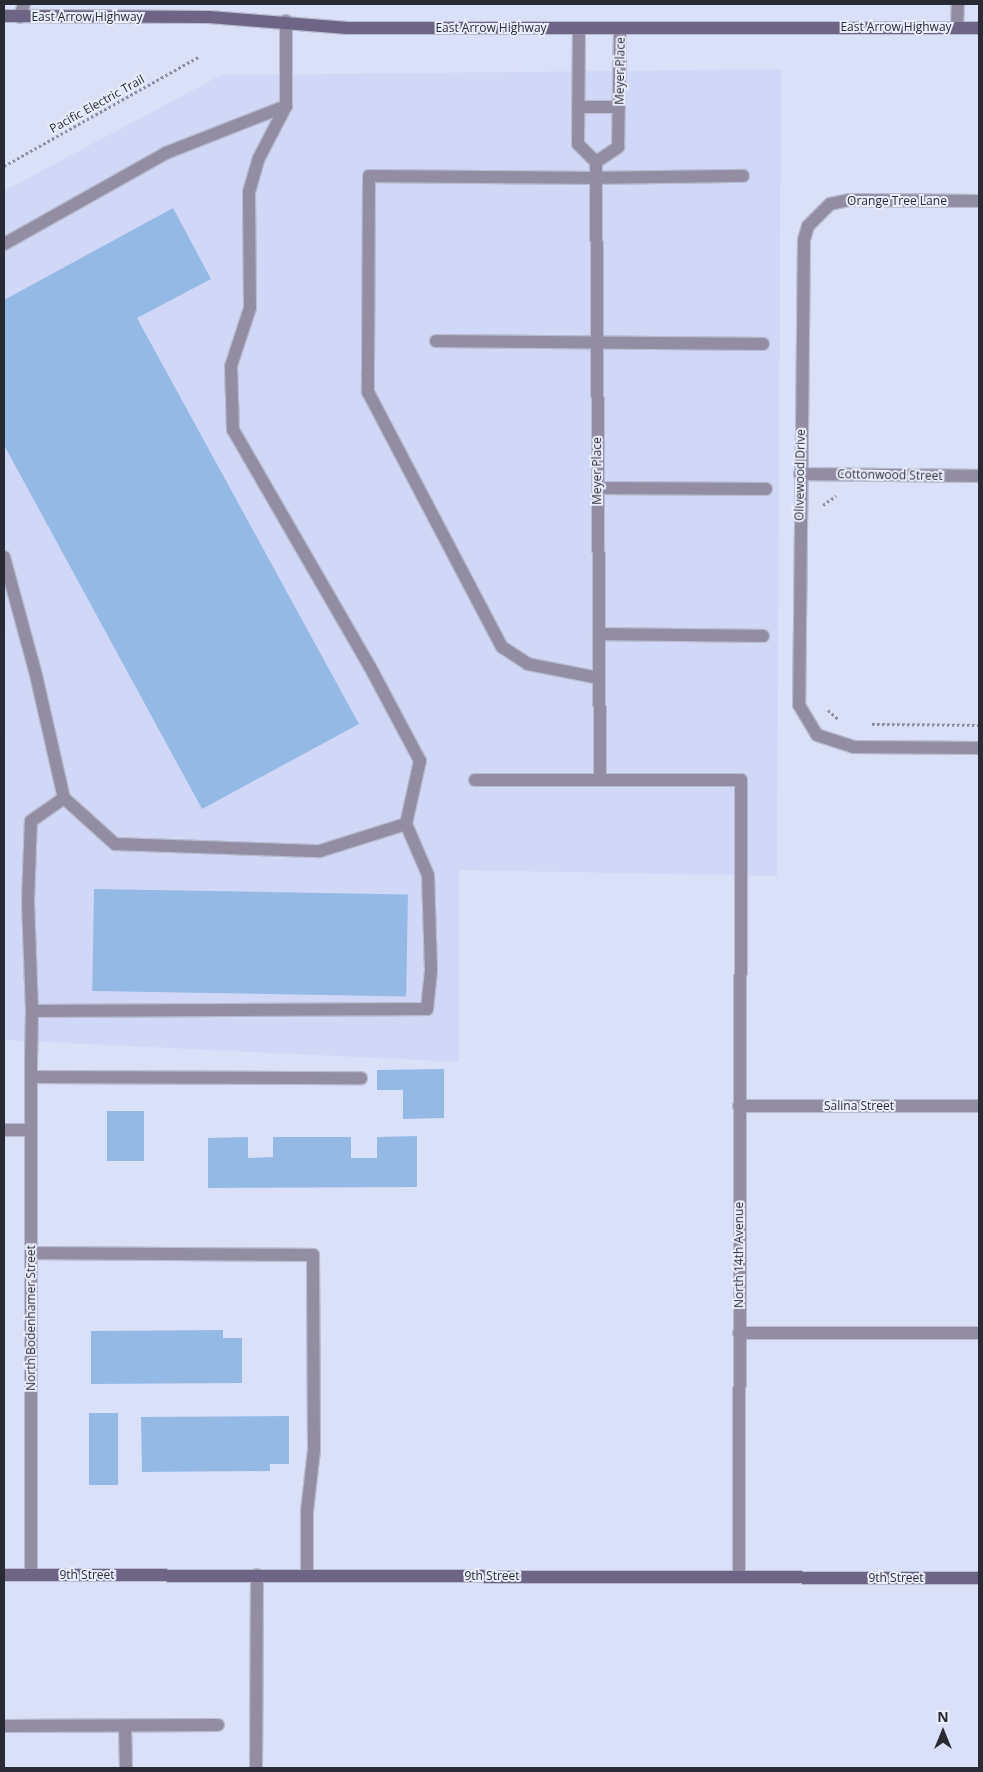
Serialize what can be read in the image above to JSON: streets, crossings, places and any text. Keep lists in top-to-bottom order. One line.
{"streets":{"main road":["East Arrow Highway","9th Street"],"street":["Meyer Place","Orange Tree Lane","Olivewood Drive","Cottonwood Street","Salina Street","North 14th Avenue","North Bodenhamer Street"],"path":["Pacific Electric Trail"]},"crossings":[["East Arrow Highway","Meyer Place"],["Meyer Place","North 14th Avenue"],["Orange Tree Lane","Olivewood Drive"],["Olivewood Drive","Cottonwood Street"],["Salina Street","North 14th Avenue"],["North 14th Avenue","9th Street"],["North Bodenhamer Street","9th Street"]],"north":"top"}
